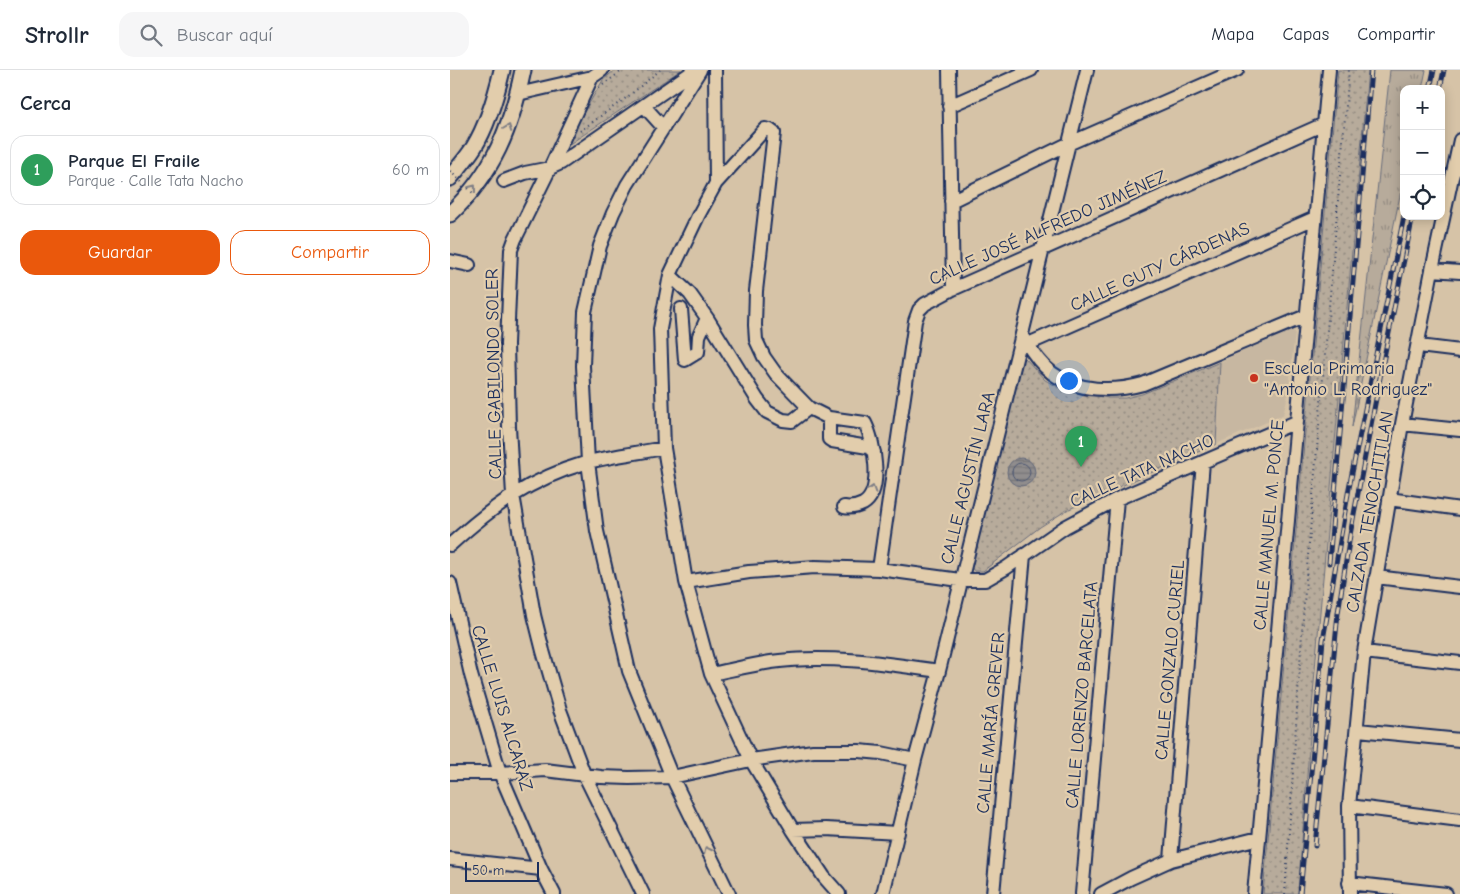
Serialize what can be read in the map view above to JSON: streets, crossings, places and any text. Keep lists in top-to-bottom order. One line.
{"streets":{"street":["CALLE JOSÉ ALFREDO JIMÉNEZ","CALLE GUTY CÁRDENAS","CALLE GABILONDO SOLER","CALLE TATA NACHO","CALLE AGUSTÍN LARA","CALZADA TENOCHTITLAN","CALLE MANUEL M. PONCE","CALLE GONZALO CURIEL","CALLE LORENZO BARCELATA","CALLE LUIS ALCARAZ","CALLE MARÍA GREVER"]},"crossings":[["CALLE JOSÉ ALFREDO JIMÉNEZ","CALLE TATA NACHO"],["CALLE JOSÉ ALFREDO JIMÉNEZ","CALLE AGUSTÍN LARA"],["CALLE JOSÉ ALFREDO JIMÉNEZ","CALLE MANUEL M. PONCE"],["CALLE GUTY CÁRDENAS","CALLE AGUSTÍN LARA"],["CALLE GUTY CÁRDENAS","CALLE MANUEL M. PONCE"],["CALLE TATA NACHO","CALLE AGUSTÍN LARA"],["CALLE TATA NACHO","CALLE MANUEL M. PONCE"],["CALLE TATA NACHO","CALLE GONZALO CURIEL"],["CALLE TATA NACHO","CALLE LORENZO BARCELATA"],["CALLE TATA NACHO","CALLE MARÍA GREVER"]],"places":["Escuela Primaria \"Antonio L. Rodriguez\""],"scale_bar":"50 m","page":{"header":"Strollr","search":"Buscar aquí","nav":["Mapa","Capas","Compartir"],"heading":"Cerca","map_buttons":["+","−"],"list":[{"mark":"1","name":"Parque El Fraile","note":"Parque · Calle Tata Nacho","value":"60 m"}],"buttons":["Guardar","Compartir"],"pins":"1","scale":"50 m"}}
